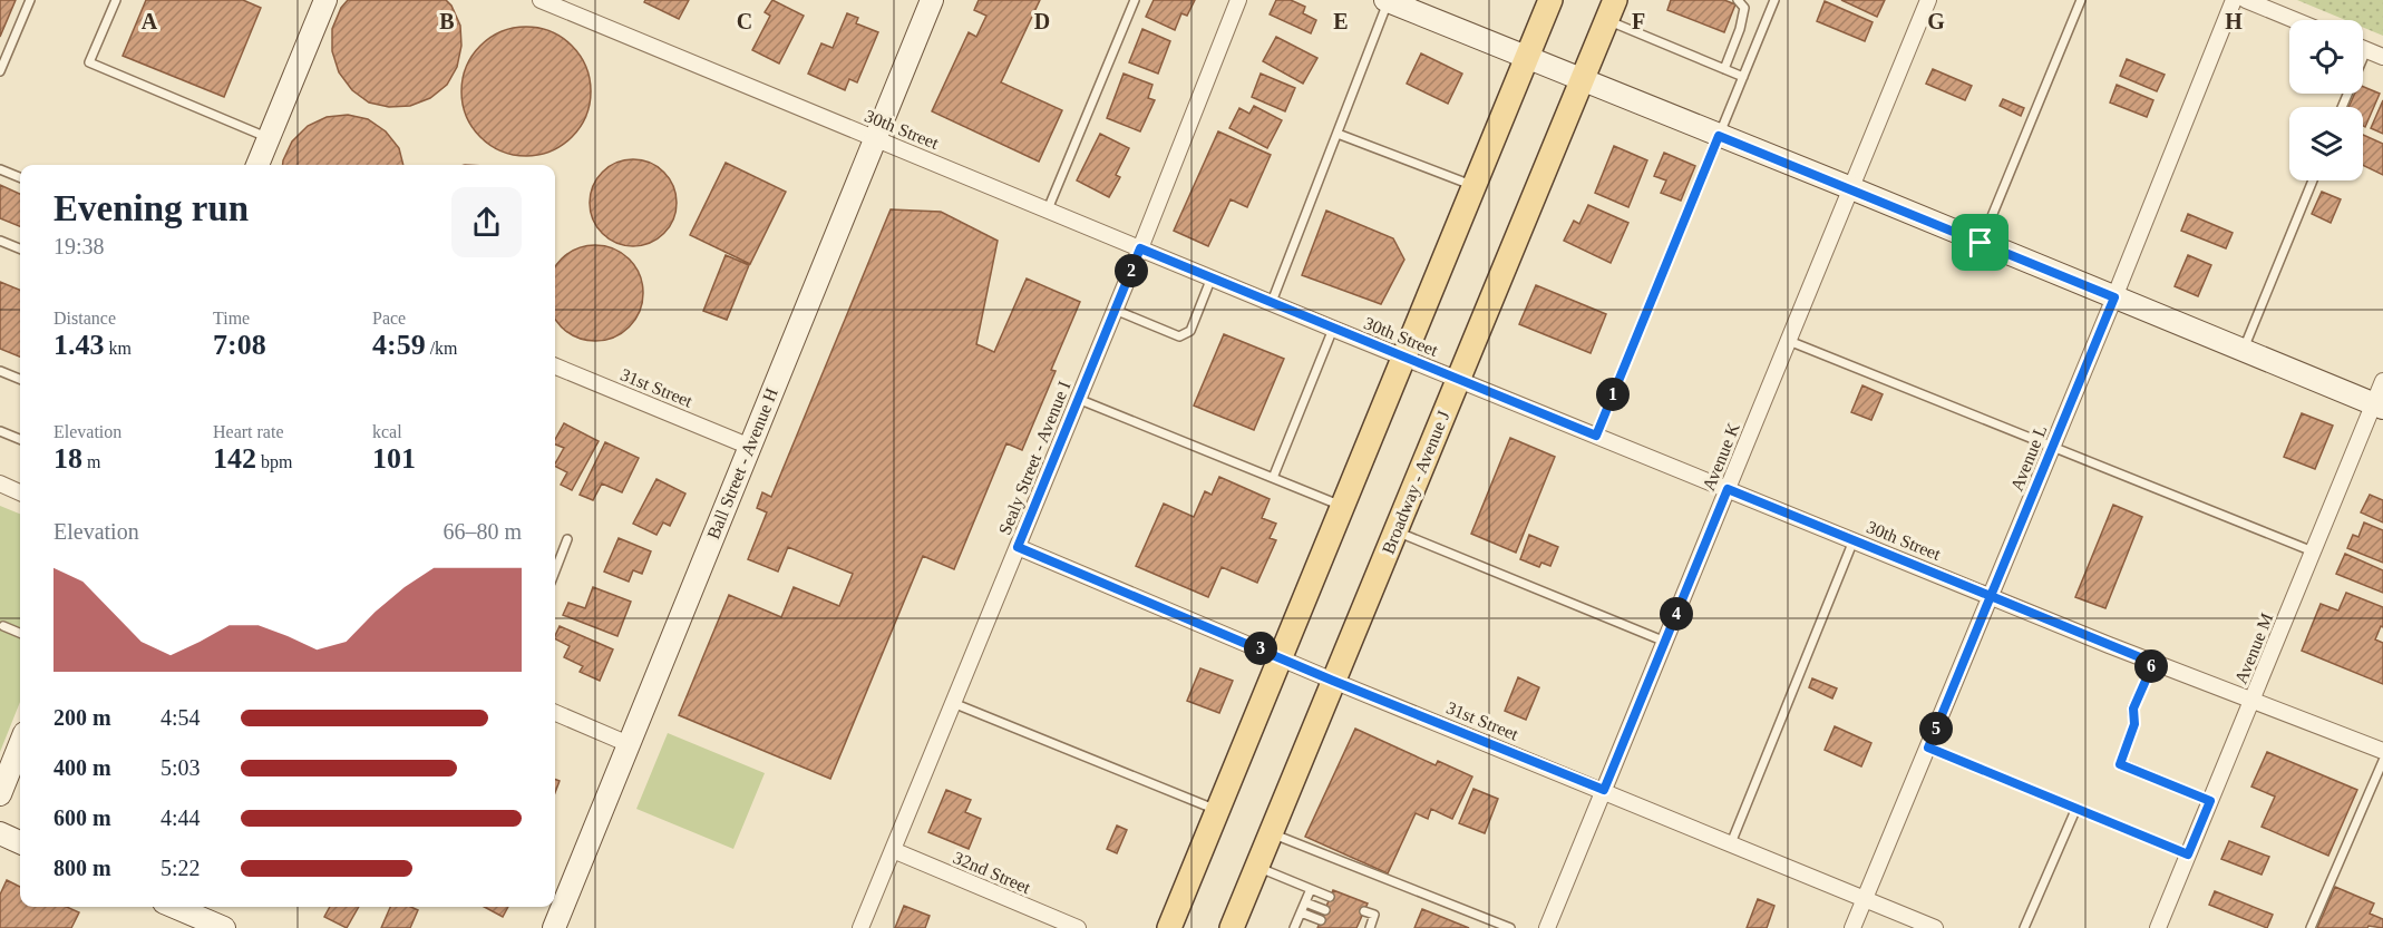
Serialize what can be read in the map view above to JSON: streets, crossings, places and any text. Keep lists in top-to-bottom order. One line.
{"streets":{"main road":["Broadway - Avenue J"],"street":["30th Street","31st Street","Avenue K","Sealy Street - Avenue I","Avenue L","Ball Street - Avenue H","Avenue M","32nd Street"]},"crossings":[["30th Street","Avenue K"],["30th Street","Sealy Street - Avenue I"],["30th Street","Avenue L"],["30th Street","Ball Street - Avenue H"],["30th Street","Broadway - Avenue J"],["30th Street","Avenue M"],["31st Street","Avenue K"],["31st Street","Sealy Street - Avenue I"],["31st Street","Avenue L"],["31st Street","Ball Street - Avenue H"],["31st Street","Broadway - Avenue J"],["Sealy Street - Avenue I","32nd Street"]],"page":{"heading":["Evening run","19:38"],"pins":["2","1","4","3","6","5"],"stats":[["Distance","1.43 km"],["Time","7:08"],["Pace","4:59 /km"],["Elevation","18 m"],["Heart rate","142 bpm"],["kcal","101"]],"chart":["Elevation","66–80 m"],"list":[{"name":"200 m","note":"4:54"},{"name":"400 m","note":"5:03"},{"name":"600 m","note":"4:44"},{"name":"800 m","note":"5:22"}]},"grid":{"columns":["A","B","C","D","E","F","G","H"]}}
